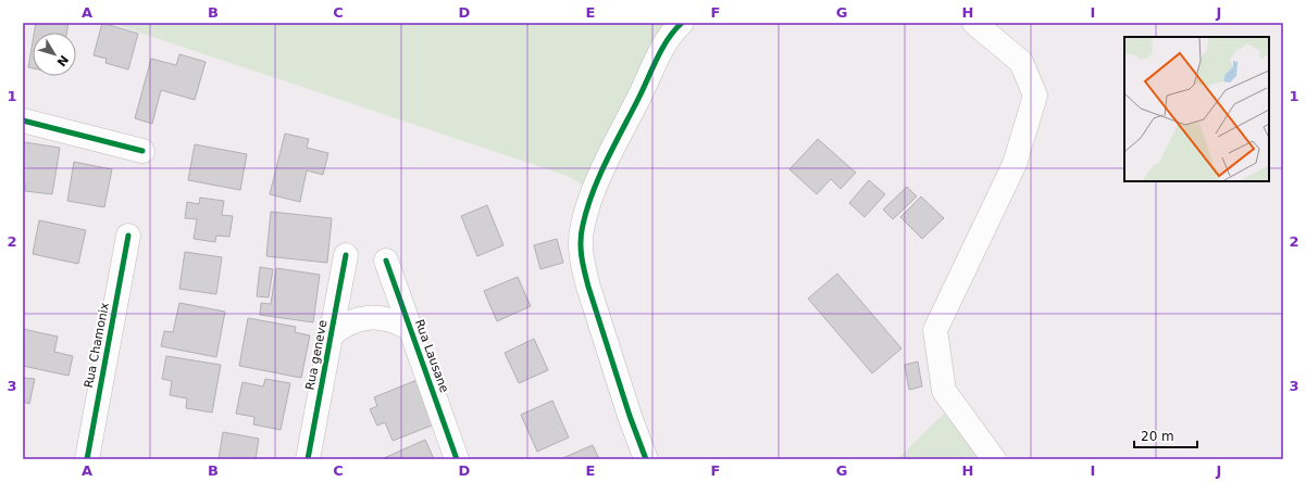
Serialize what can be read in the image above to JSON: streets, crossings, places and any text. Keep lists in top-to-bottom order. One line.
{"streets":{"street":["Rua Chamonix","Rua geneve","Rua Lausane"]},"scale_bar":"20 m","north":"bottom right","grid":{"columns":["A","B","C","D","E","F","G","H","I","J"],"rows":["1","2","3"]}}
